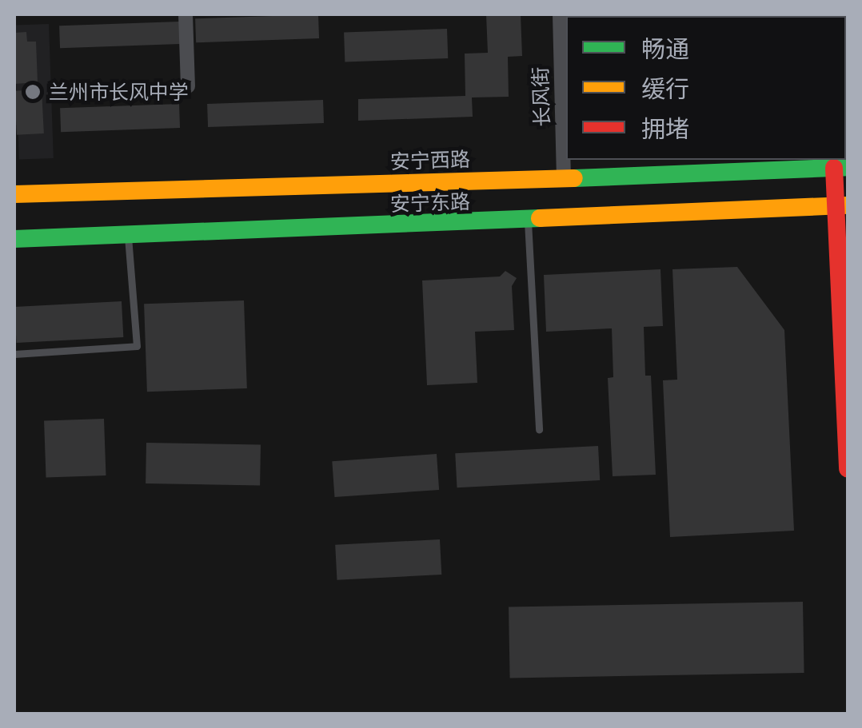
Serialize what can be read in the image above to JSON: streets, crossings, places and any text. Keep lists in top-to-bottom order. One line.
{"streets":{"main road":["安宁西路","安宁东路"],"street":["长风街"]},"crossings":[["长风街","安宁西路"]],"places":["兰州市长风中学"],"legend":["畅通","缓行","拥堵"]}
